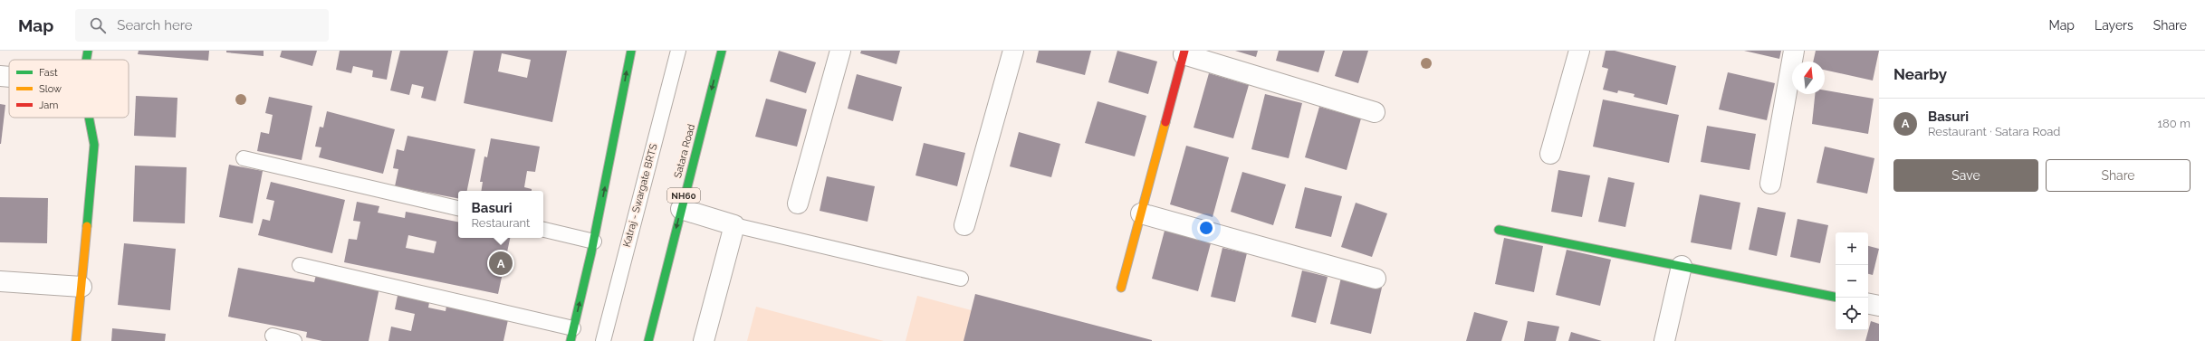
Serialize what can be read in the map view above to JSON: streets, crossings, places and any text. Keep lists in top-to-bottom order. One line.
{"streets":{"main road":["Satara Road","NH60"],"lane":["Katraj - Swargate BRTS"]},"one_way":["Satara Road"],"legend":["Fast","Slow","Jam"],"north":"top","page":{"header":"Map","search":"Search here","nav":["Map","Layers","Share"],"heading":"Nearby","list":[{"mark":"A","name":"Basuri","note":"Restaurant · Satara Road","value":"180 m"}],"buttons":["Save","Share"],"popup":["Basuri","Restaurant"],"map_buttons":["+","−"],"pins":"A"}}
